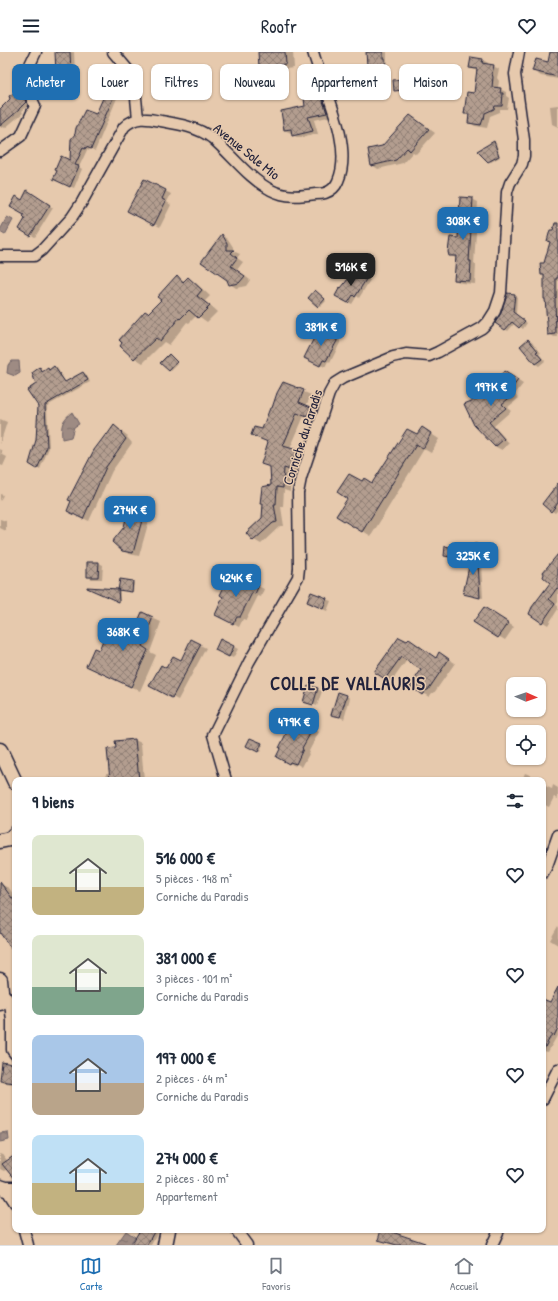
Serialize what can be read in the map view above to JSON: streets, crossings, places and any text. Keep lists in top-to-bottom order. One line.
{"streets":{"street":["Avenue Sole Mio","Corniche du Paradis"]},"districts":["COLLE DE VALLAURIS"],"north":"right","page":{"header":"Roofr","chip":["Acheter","Louer","Filtres","Nouveau","Appartement","Maison"],"price":["308K €","516K €","381K €","197K €","274K €","325K €","424K €","368K €","479K €"],"heading":"9 biens","list":[{"name":"516 000 €","note":"5 pièces · 148 m² · Corniche du Paradis"},{"name":"381 000 €","note":"3 pièces · 101 m² · Corniche du Paradis"},{"name":"197 000 €","note":"2 pièces · 64 m² · Corniche du Paradis"},{"name":"274 000 €","note":"2 pièces · 80 m² · Appartement"}],"tabs":["Carte","Favoris","Accueil"]}}
